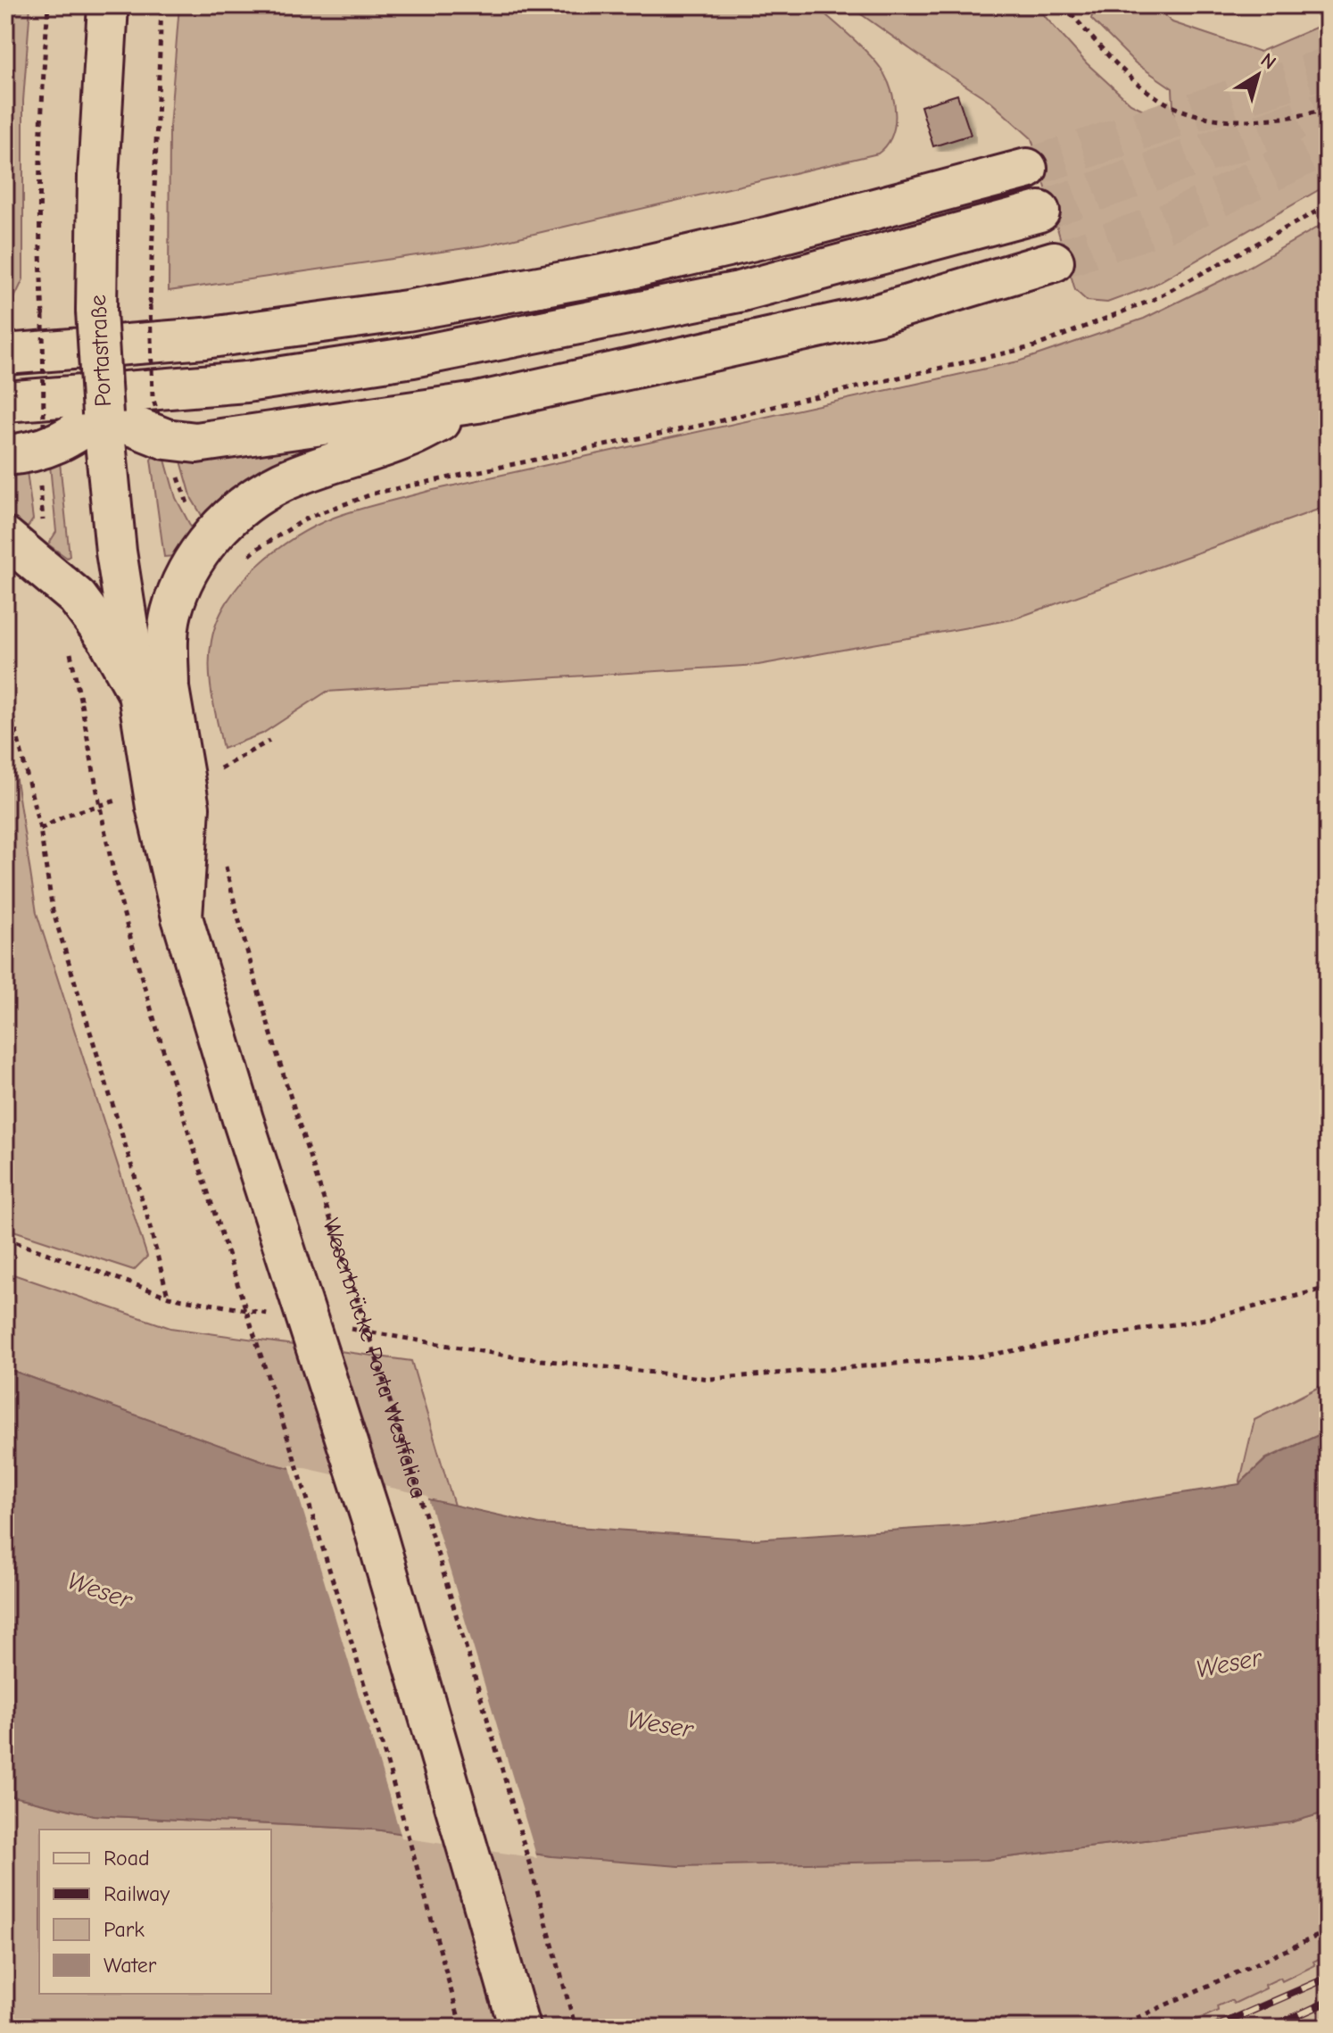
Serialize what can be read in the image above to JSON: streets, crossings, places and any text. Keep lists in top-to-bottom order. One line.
{"streets":{"main road":["Portastraße"],"path":["Weserbrücke Porta Westfalica"]},"water":["Weser"],"legend":["Road","Railway","Park","Water"],"north":"top right"}
